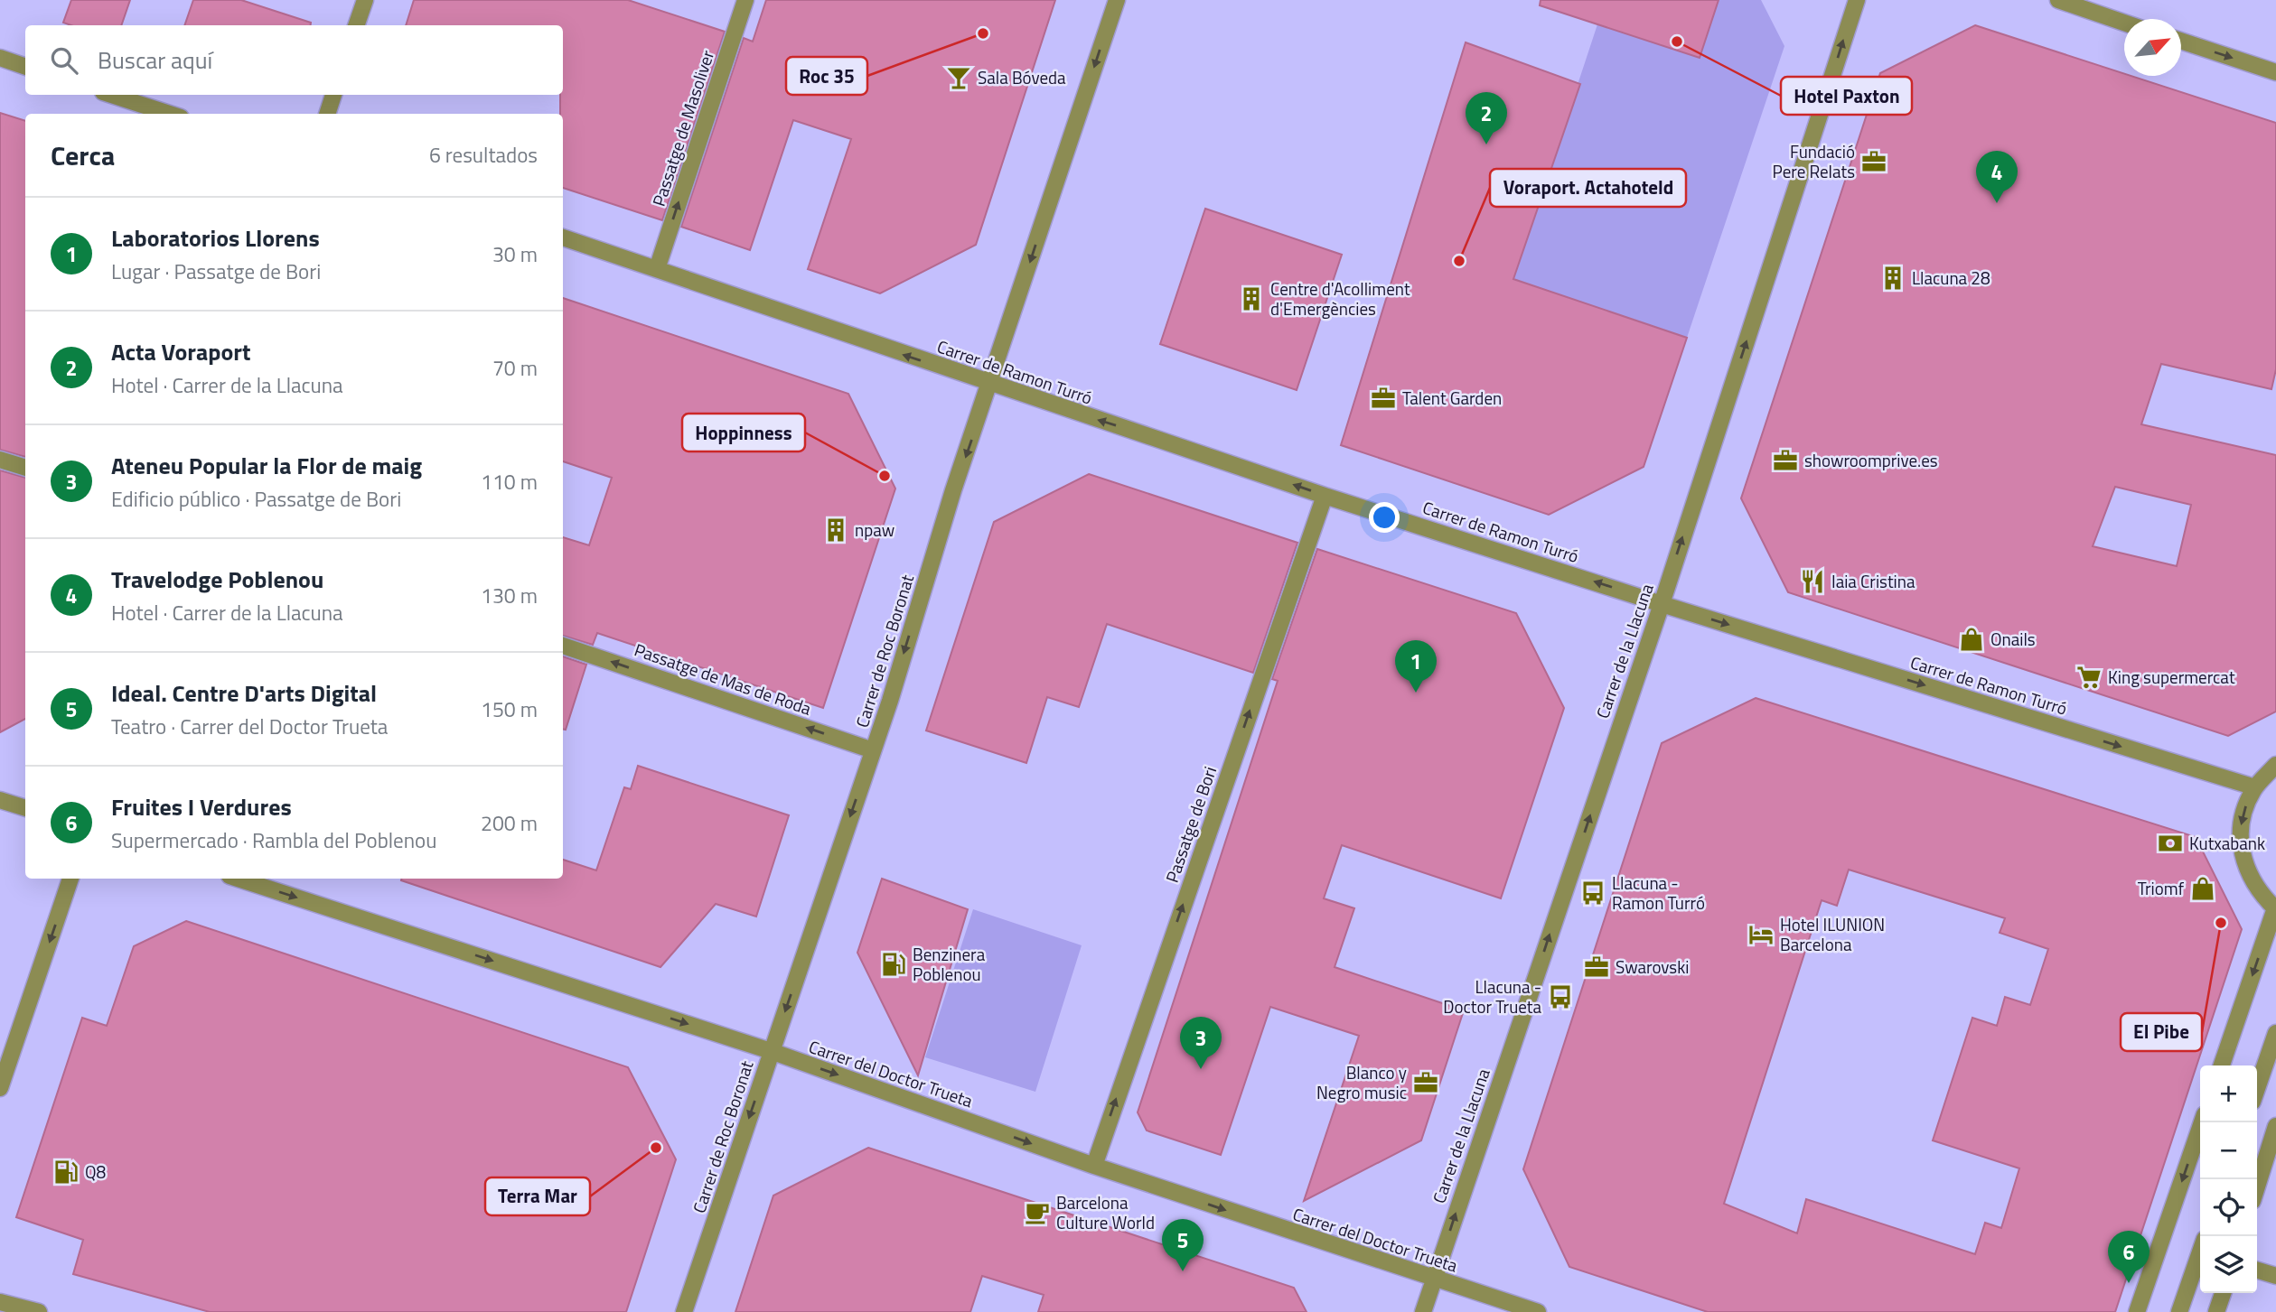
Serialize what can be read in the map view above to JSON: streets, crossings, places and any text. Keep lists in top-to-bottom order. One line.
{"streets":{"street":["Passatge de Masoliver","Carrer de Ramon Turró","Carrer de Roc Boronat","Carrer de la Llacuna","Passatge de Mas de Roda","Passatge de Bori","Carrer del Doctor Trueta"]},"crossings":[["Passatge de Masoliver","Carrer de Ramon Turró"],["Carrer de Ramon Turró","Carrer de Roc Boronat"],["Carrer de Ramon Turró","Carrer de la Llacuna"],["Carrer de Ramon Turró","Passatge de Bori"],["Carrer de Roc Boronat","Passatge de Mas de Roda"],["Carrer de Roc Boronat","Carrer del Doctor Trueta"],["Carrer de la Llacuna","Carrer del Doctor Trueta"],["Passatge de Bori","Carrer del Doctor Trueta"]],"one_way":["Passatge de Masoliver","Carrer de Roc Boronat","Carrer de la Llacuna","Passatge de Mas de Roda","Passatge de Bori","Carrer del Doctor Trueta"],"places":{"other":["Roc 35","Hotel Paxton","Voraport. Actahoteld","Hoppinness","El Pibe","Terra Mar"],"bar":["Sala Bóveda"],"office":["Fundació Pere Relats","Talent Garden","showroomprive.es","Swarovski","Blanco y Negro music"],"building":["Llacuna 28","Centre d'Acolliment d'Emergències","npaw"],"restaurant":["Iaia Cristina"],"shop":["Onails","Triomf"],"supermarket":["King supermercat"],"bank":["Kutxabank"],"bus stop":["Llacuna - Ramon Turró","Llacuna - Doctor Trueta"],"hotel":["Hotel ILUNION Barcelona"],"fuel station":["Benzinera Poblenou","Q8"],"cafe":["Barcelona Culture World"]},"north":"top right","page":{"search":"Buscar aquí","pins":["2","4","1","3","5","6"],"heading":["Cerca","6 resultados"],"list":[{"mark":"1","name":"Laboratorios Llorens","note":"Lugar · Passatge de Bori","value":"30 m"},{"mark":"2","name":"Acta Voraport","note":"Hotel · Carrer de la Llacuna","value":"70 m"},{"mark":"3","name":"Ateneu Popular la Flor de maig","note":"Edificio público · Passatge de Bori","value":"110 m"},{"mark":"4","name":"Travelodge Poblenou","note":"Hotel · Carrer de la Llacuna","value":"130 m"},{"mark":"5","name":"Ideal. Centre D'arts Digital","note":"Teatro · Carrer del Doctor Trueta","value":"150 m"},{"mark":"6","name":"Fruites I Verdures","note":"Supermercado · Rambla del Poblenou","value":"200 m"}],"map_buttons":["+","−"]}}
